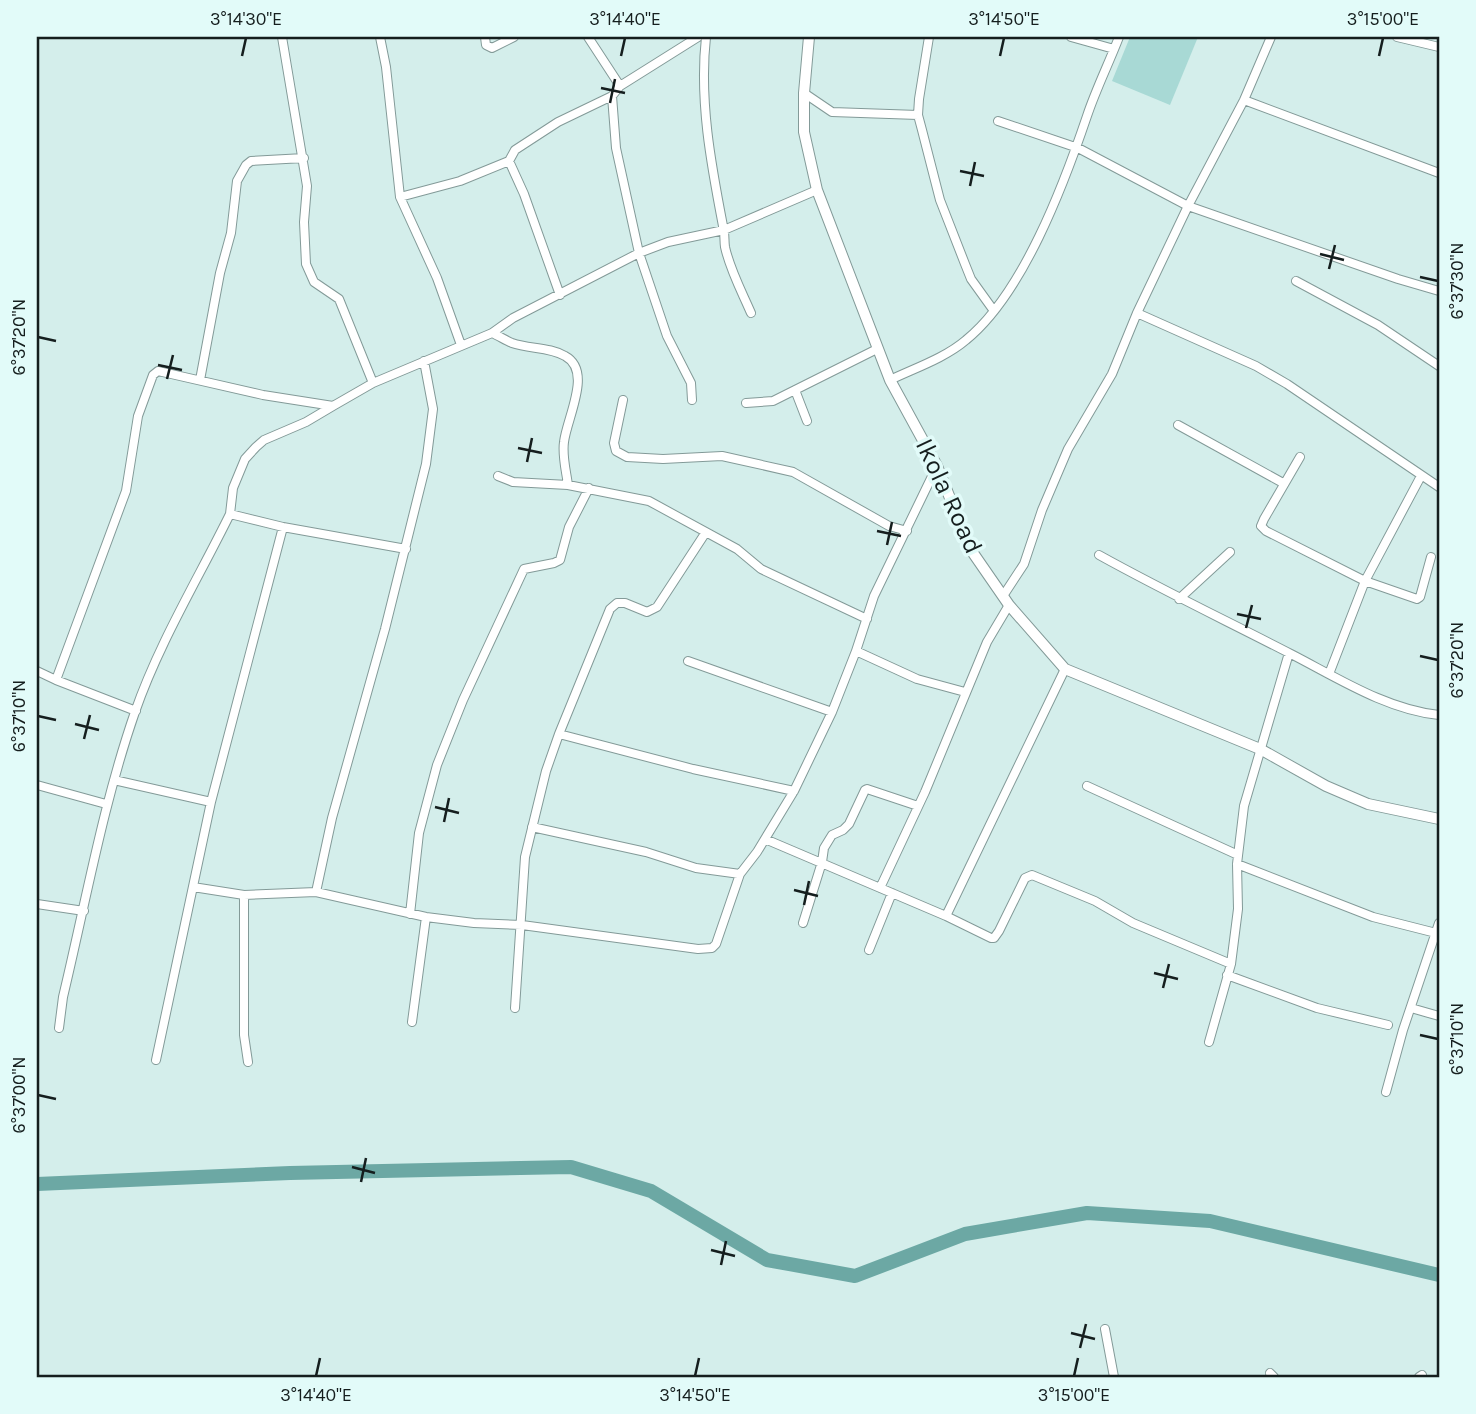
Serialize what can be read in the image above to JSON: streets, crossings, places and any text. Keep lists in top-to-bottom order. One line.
{"streets":{"street":["Ikola Road"]},"coordinates":["3°14'30\"E","3°14'40\"E","3°14'50\"E","3°15'00\"E","6°37'30\"N","6°37'20\"N","6°37'10\"N","6°37'00\"N"]}
